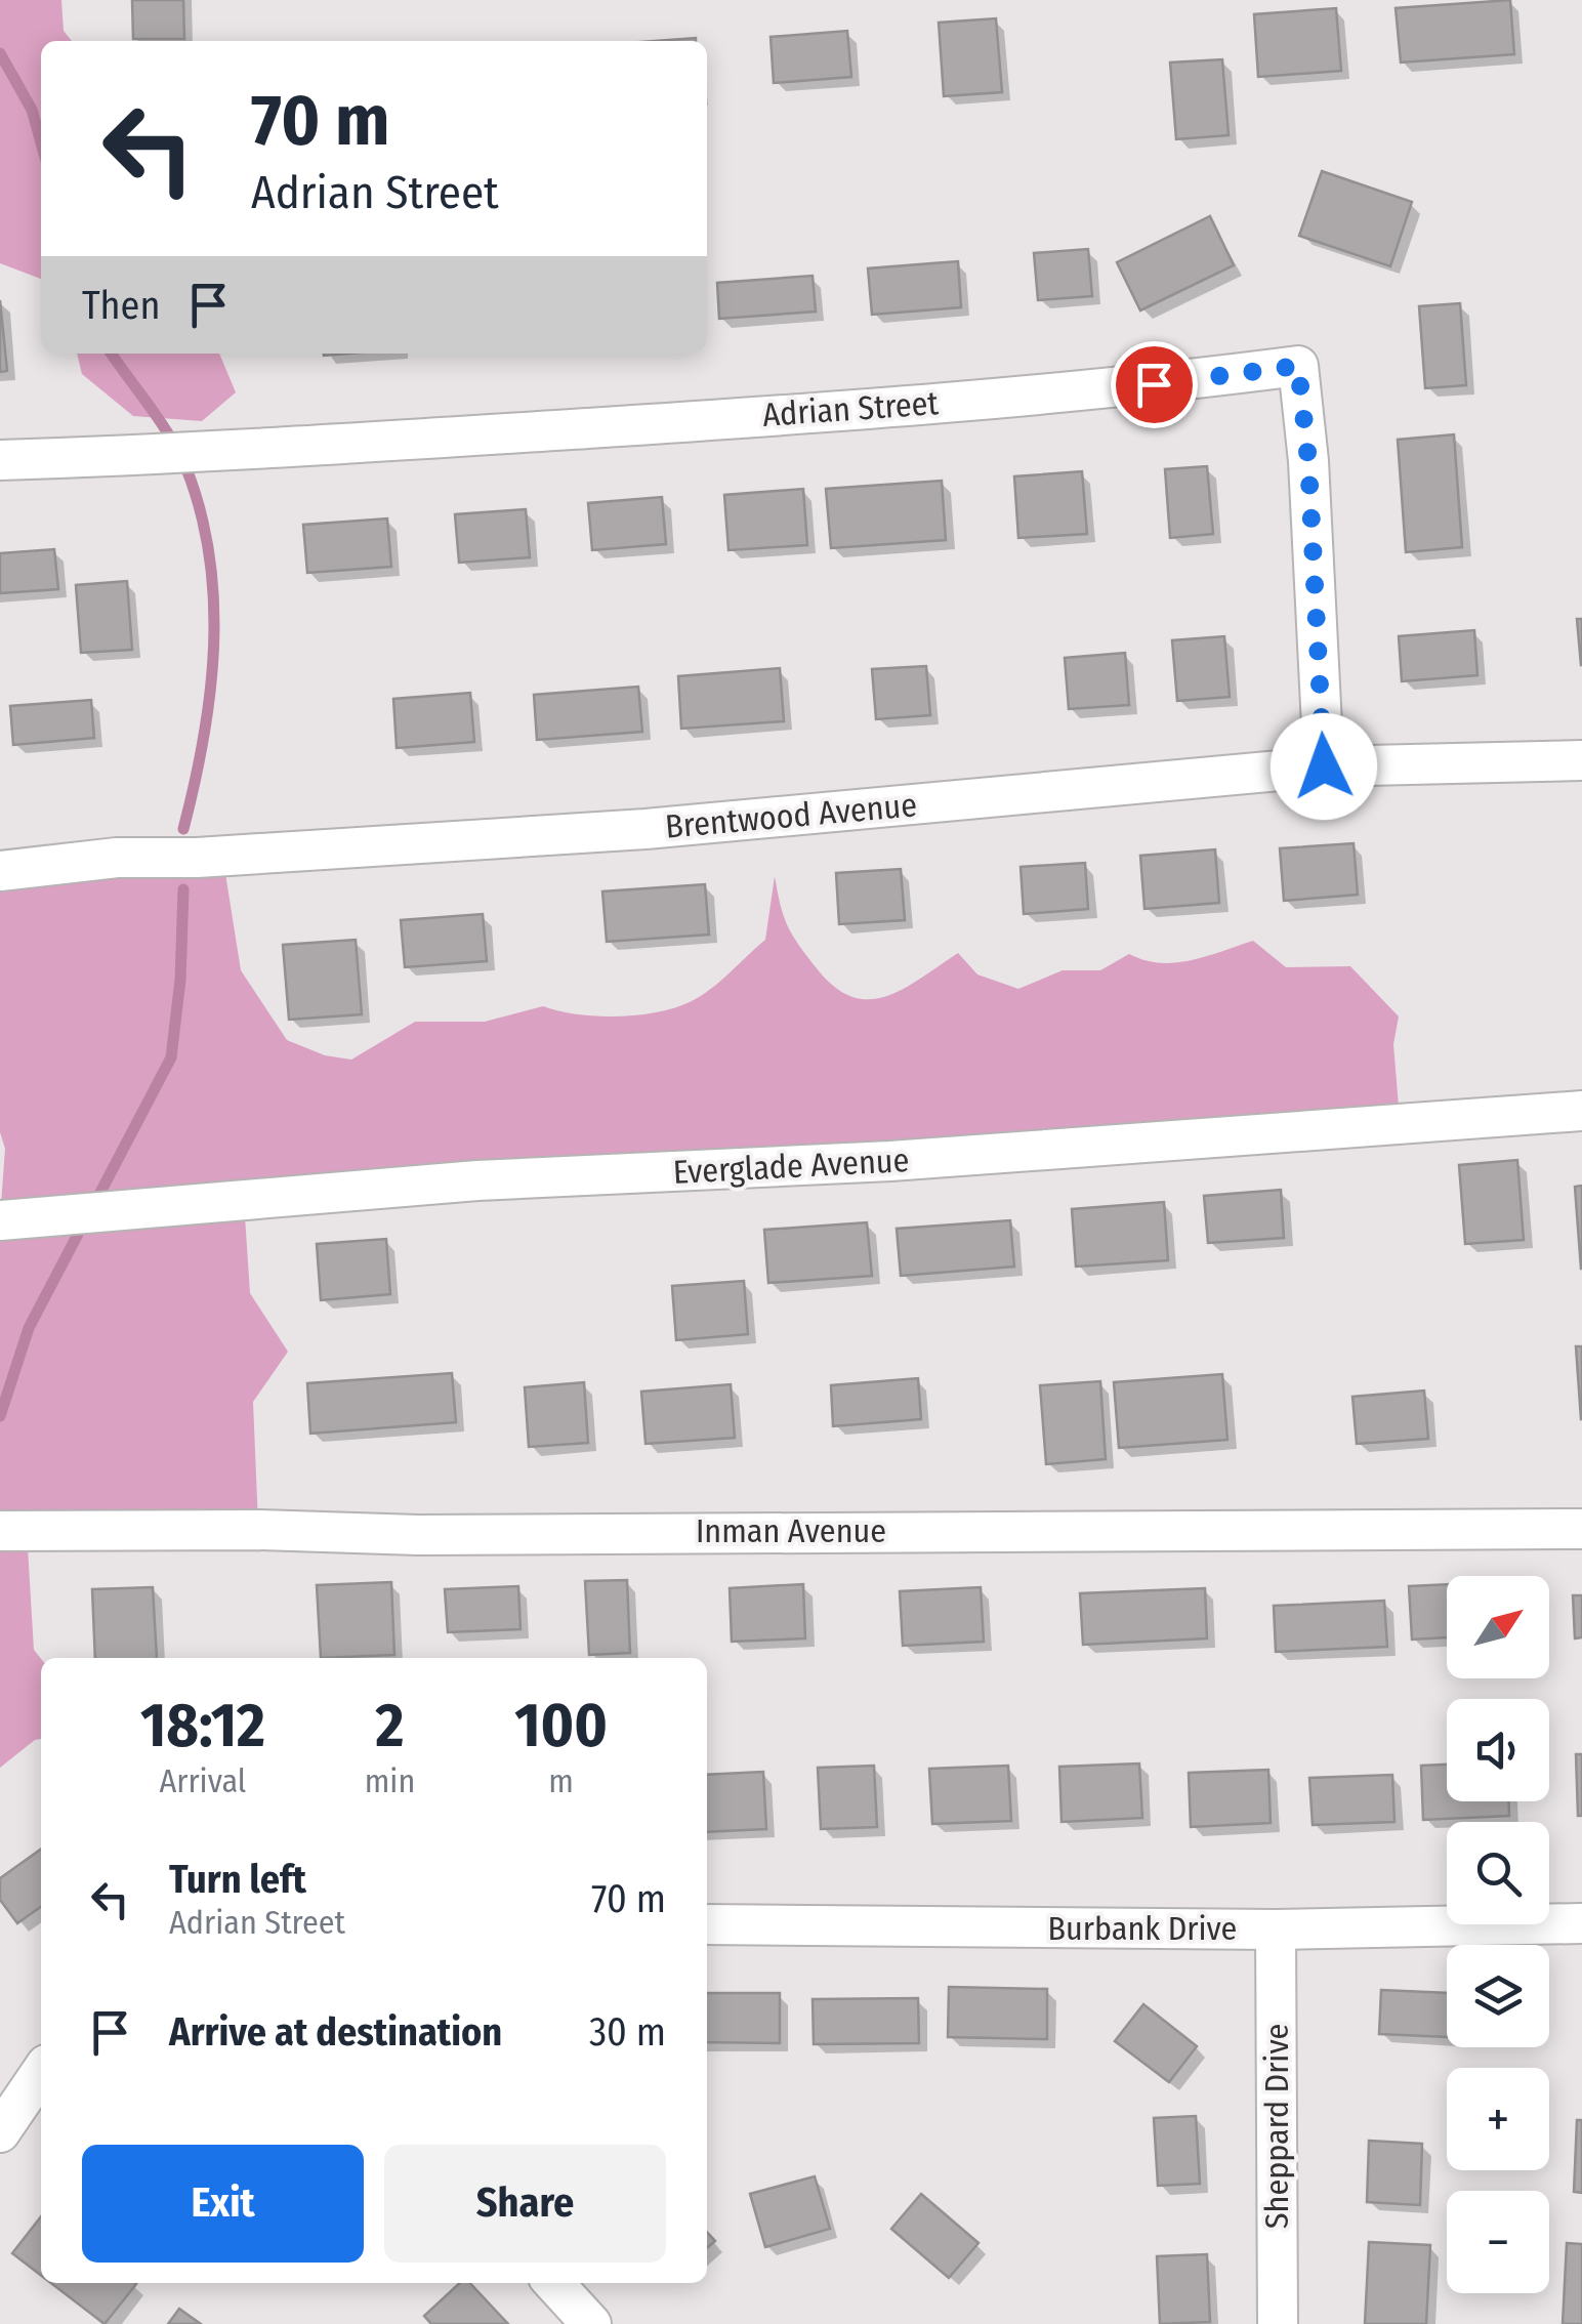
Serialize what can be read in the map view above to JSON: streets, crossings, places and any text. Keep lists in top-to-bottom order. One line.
{"streets":{"street":["Adrian Street","Brentwood Avenue","Everglade Avenue","Inman Avenue","Burbank Drive","Sheppard Drive"]},"crossings":[["Adrian Street","Brentwood Avenue"],["Burbank Drive","Sheppard Drive"]],"north":"top right","page":{"turn":["70 m","Adrian Street"],"then":"Then","map_buttons":["+","−"],"eta":["18:12","Arrival","2","min","100","m"],"list":[{"name":"Turn left","note":"Adrian Street","value":"70 m"},{"name":"Arrive at destination","value":"30 m"}],"buttons":["Exit","Share"]}}
